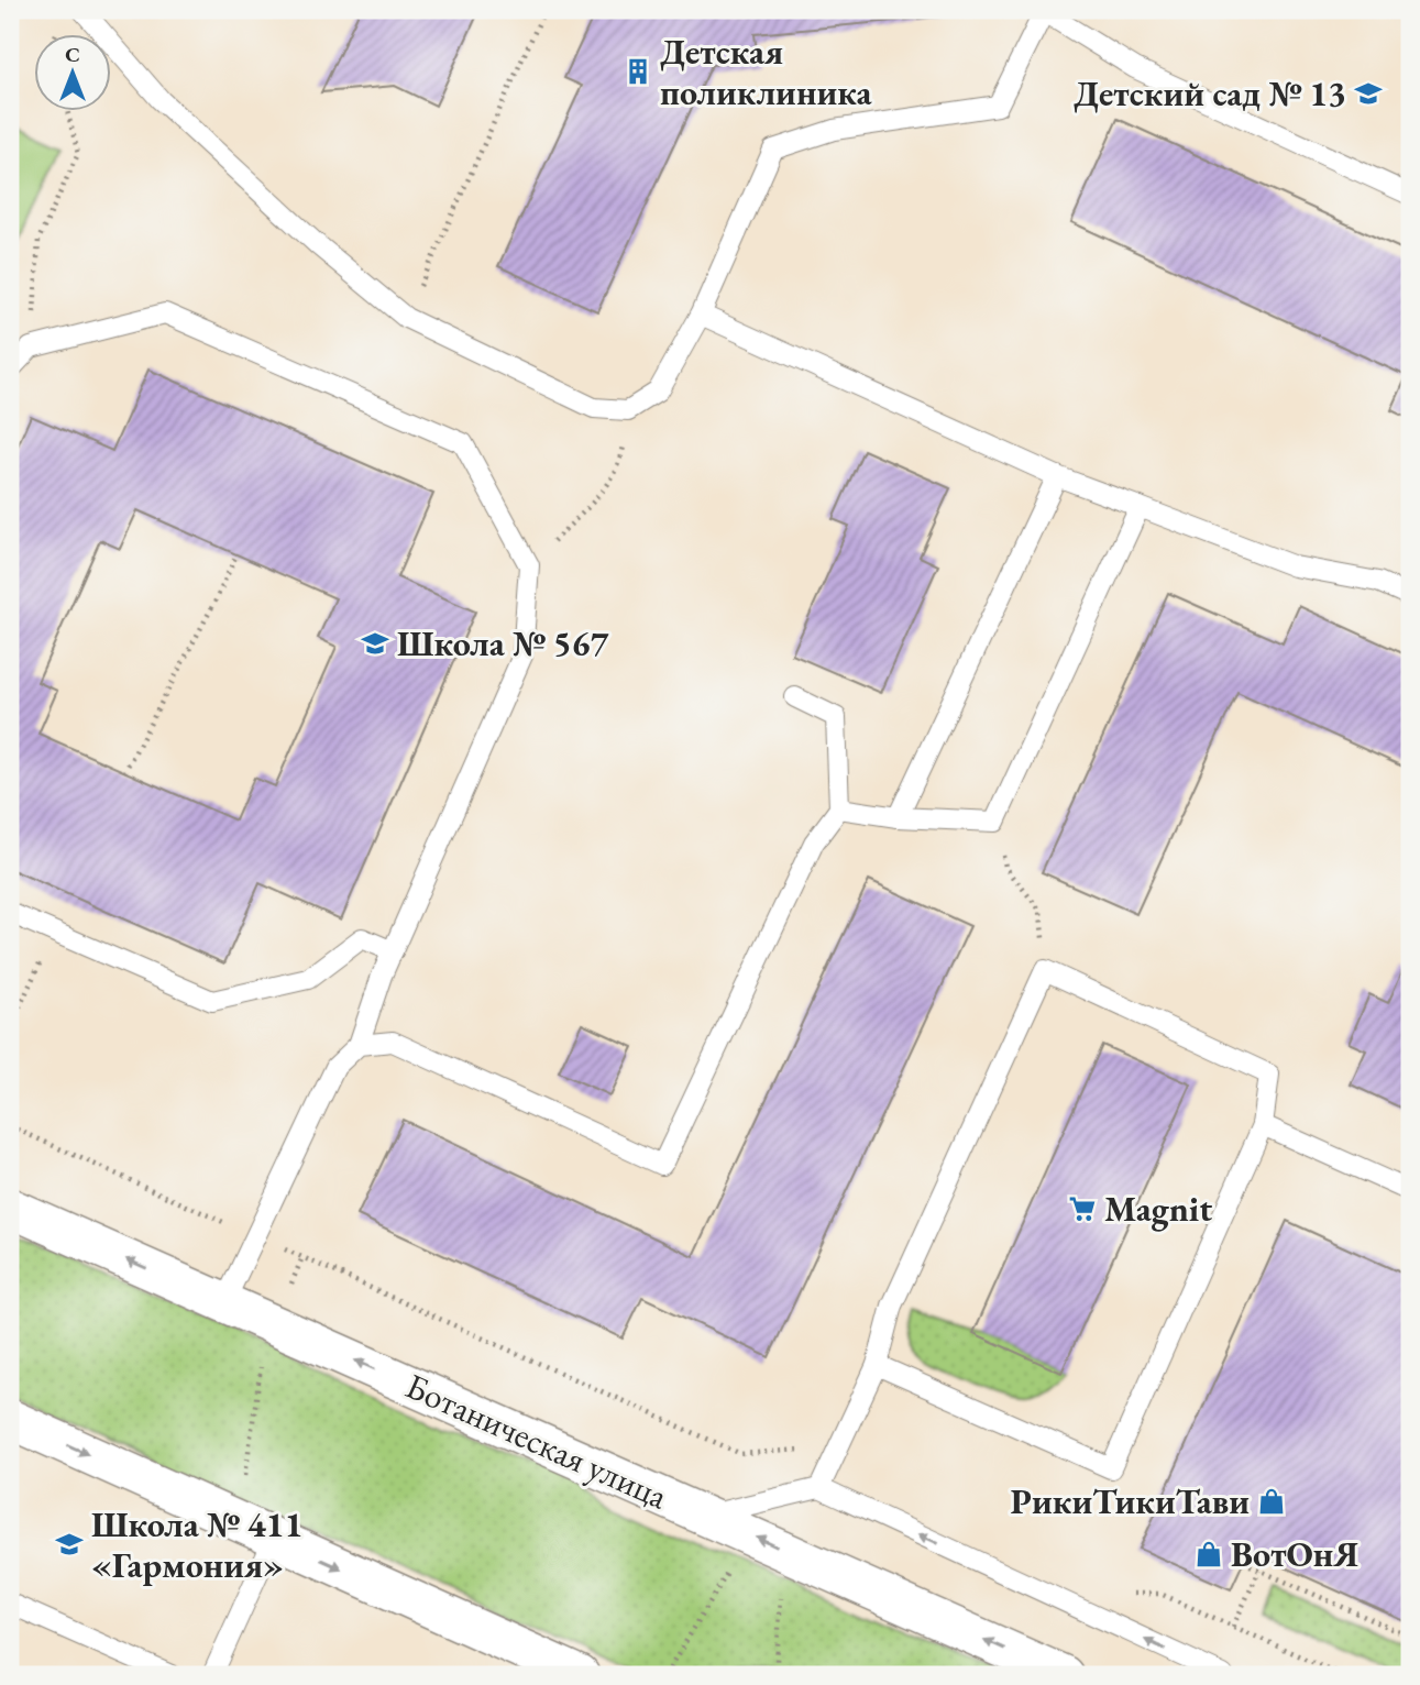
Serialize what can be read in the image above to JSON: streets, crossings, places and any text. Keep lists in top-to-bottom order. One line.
{"streets":{"street":["Ботаническая улица"]},"places":{"building":["Детская поликлиника"],"school or university":["Детский сад № 13","Школа № 567","Школа № 411 «Гармония»"],"supermarket":["Magnit"],"shop":["РикиТикиТави","ВотОнЯ"]},"north":"top"}
